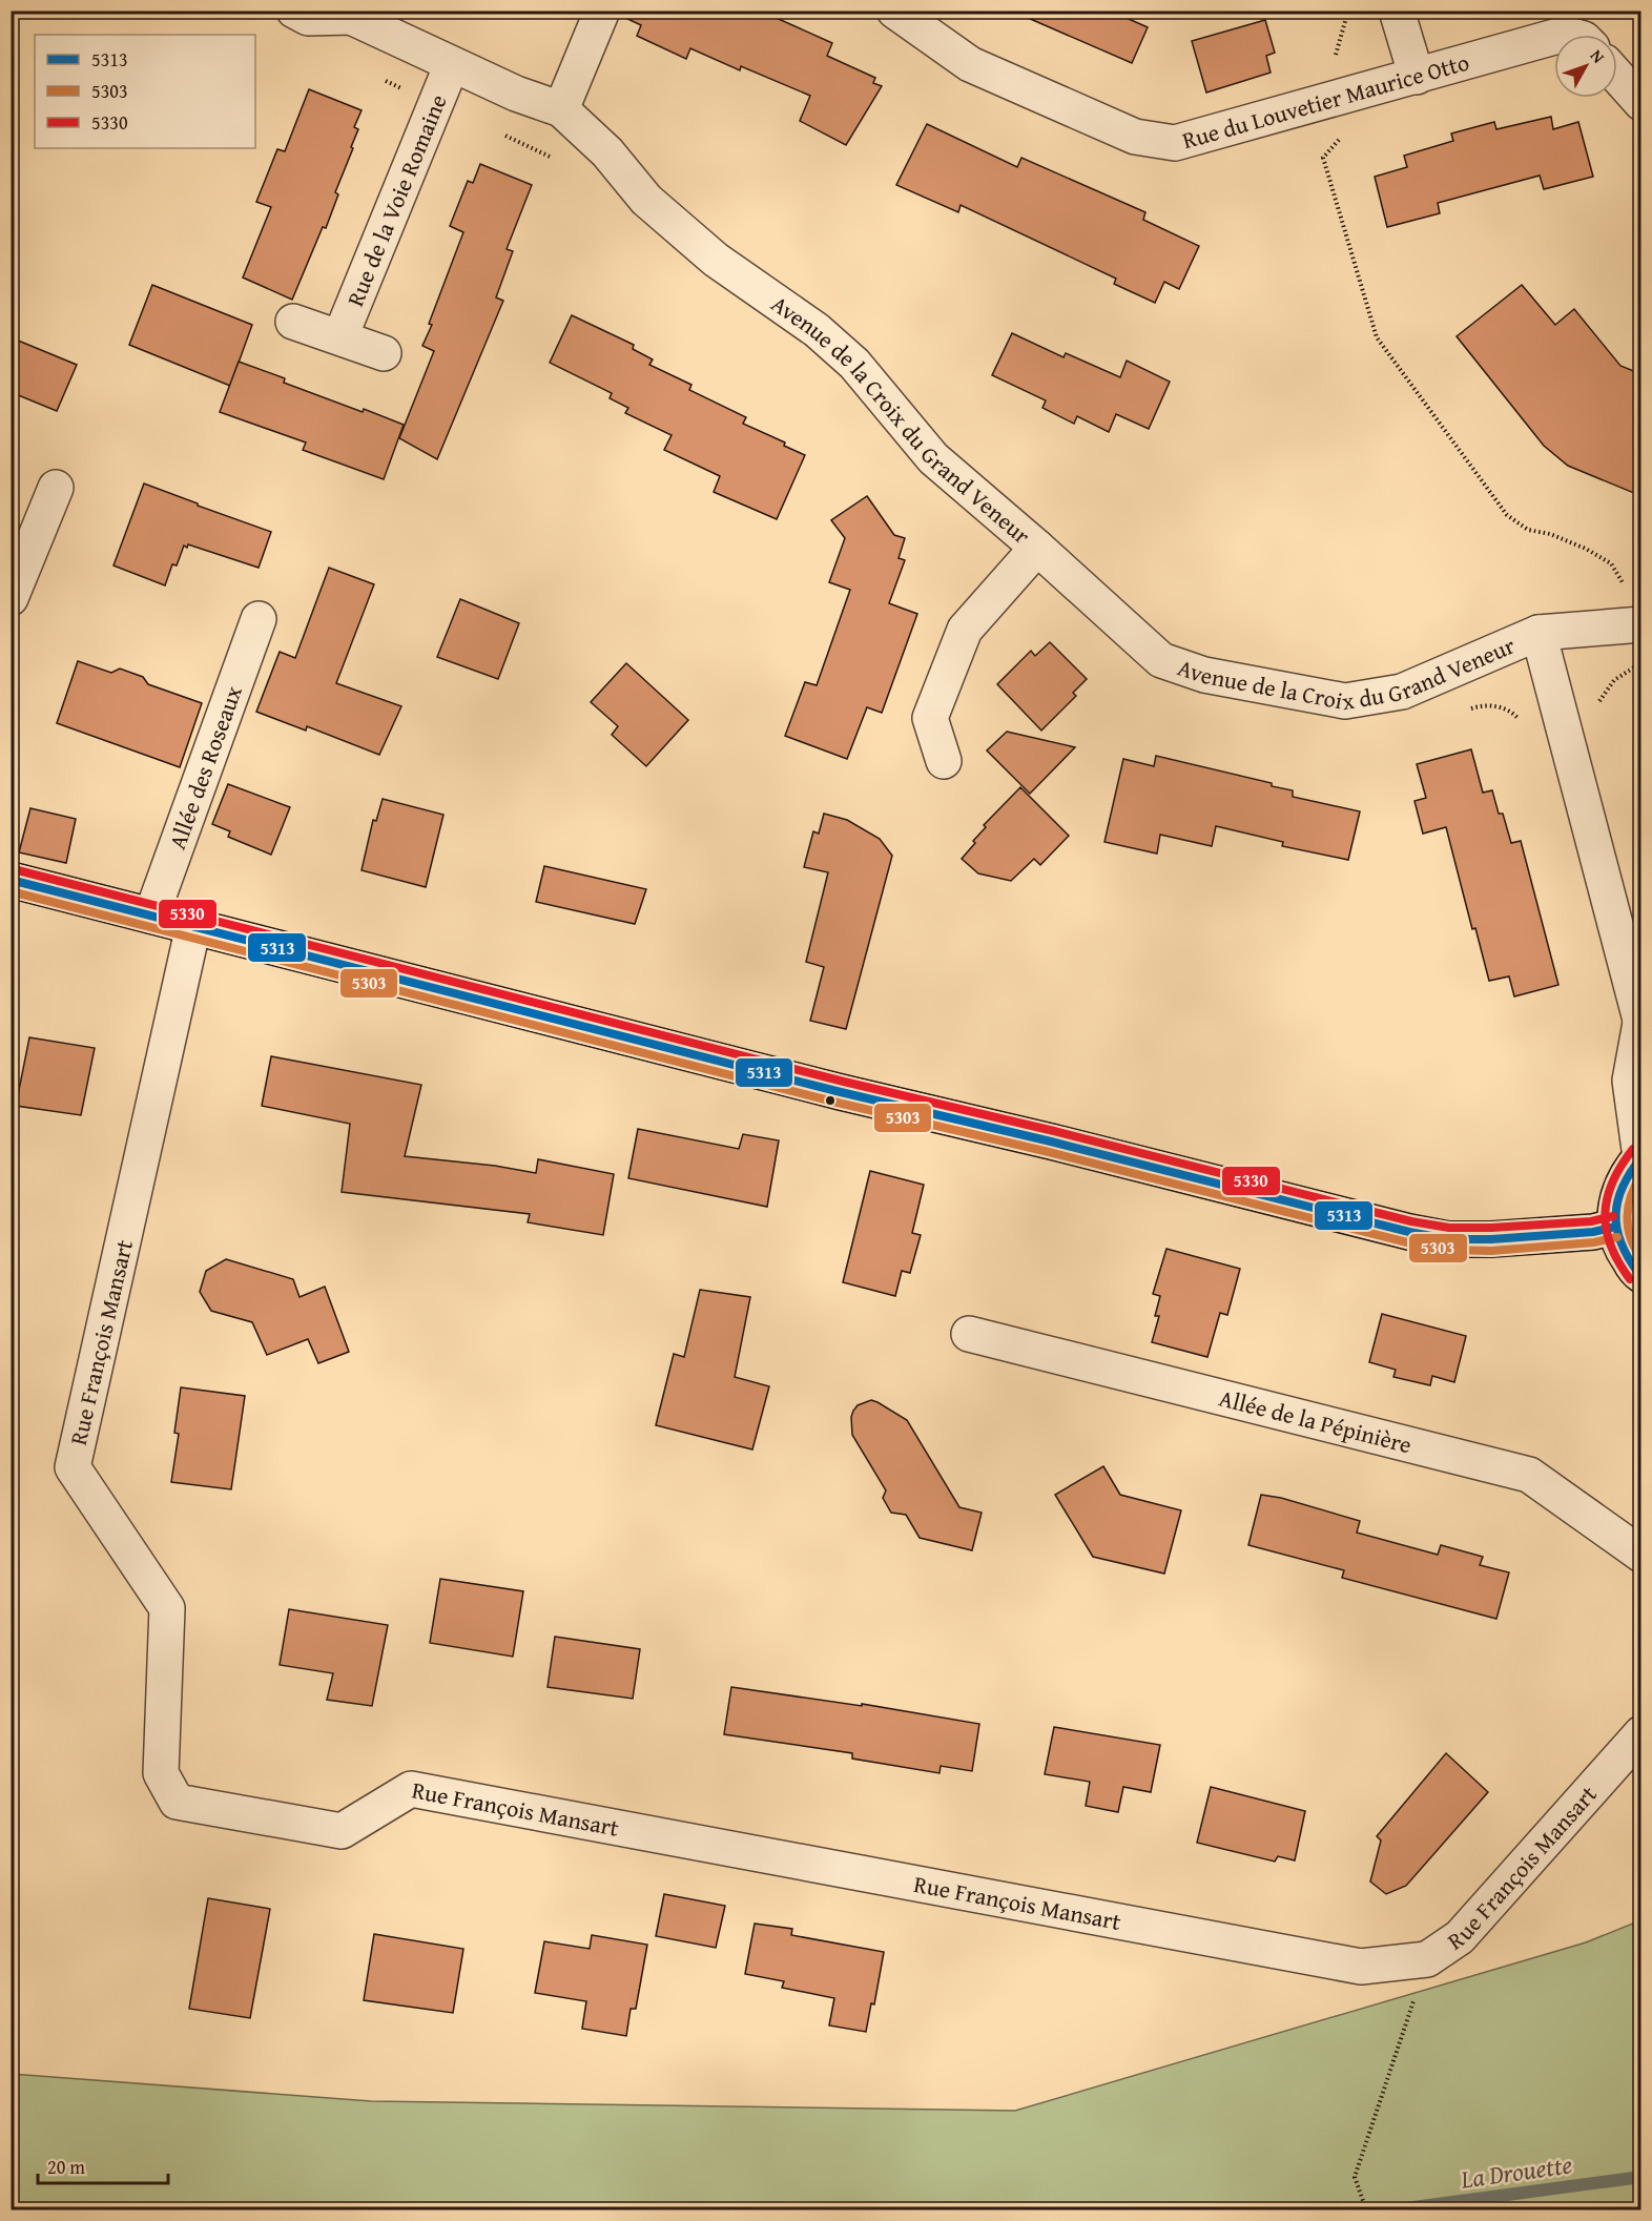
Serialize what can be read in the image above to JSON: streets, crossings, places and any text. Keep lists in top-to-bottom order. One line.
{"streets":{"street":["Rue du Louvetier Maurice Otto","Rue de la Voie Romaine","Avenue de la Croix du Grand Veneur","Allée des Roseaux","Rue François Mansart","Allée de la Pépinière"]},"crossings":[["Rue de la Voie Romaine","Avenue de la Croix du Grand Veneur"]],"water":["La Drouette"],"lines":["transit line 5330","transit line 5313","transit line 5303"],"legend":["5313","5303","5330"],"scale_bar":"20 m","north":"top right"}
